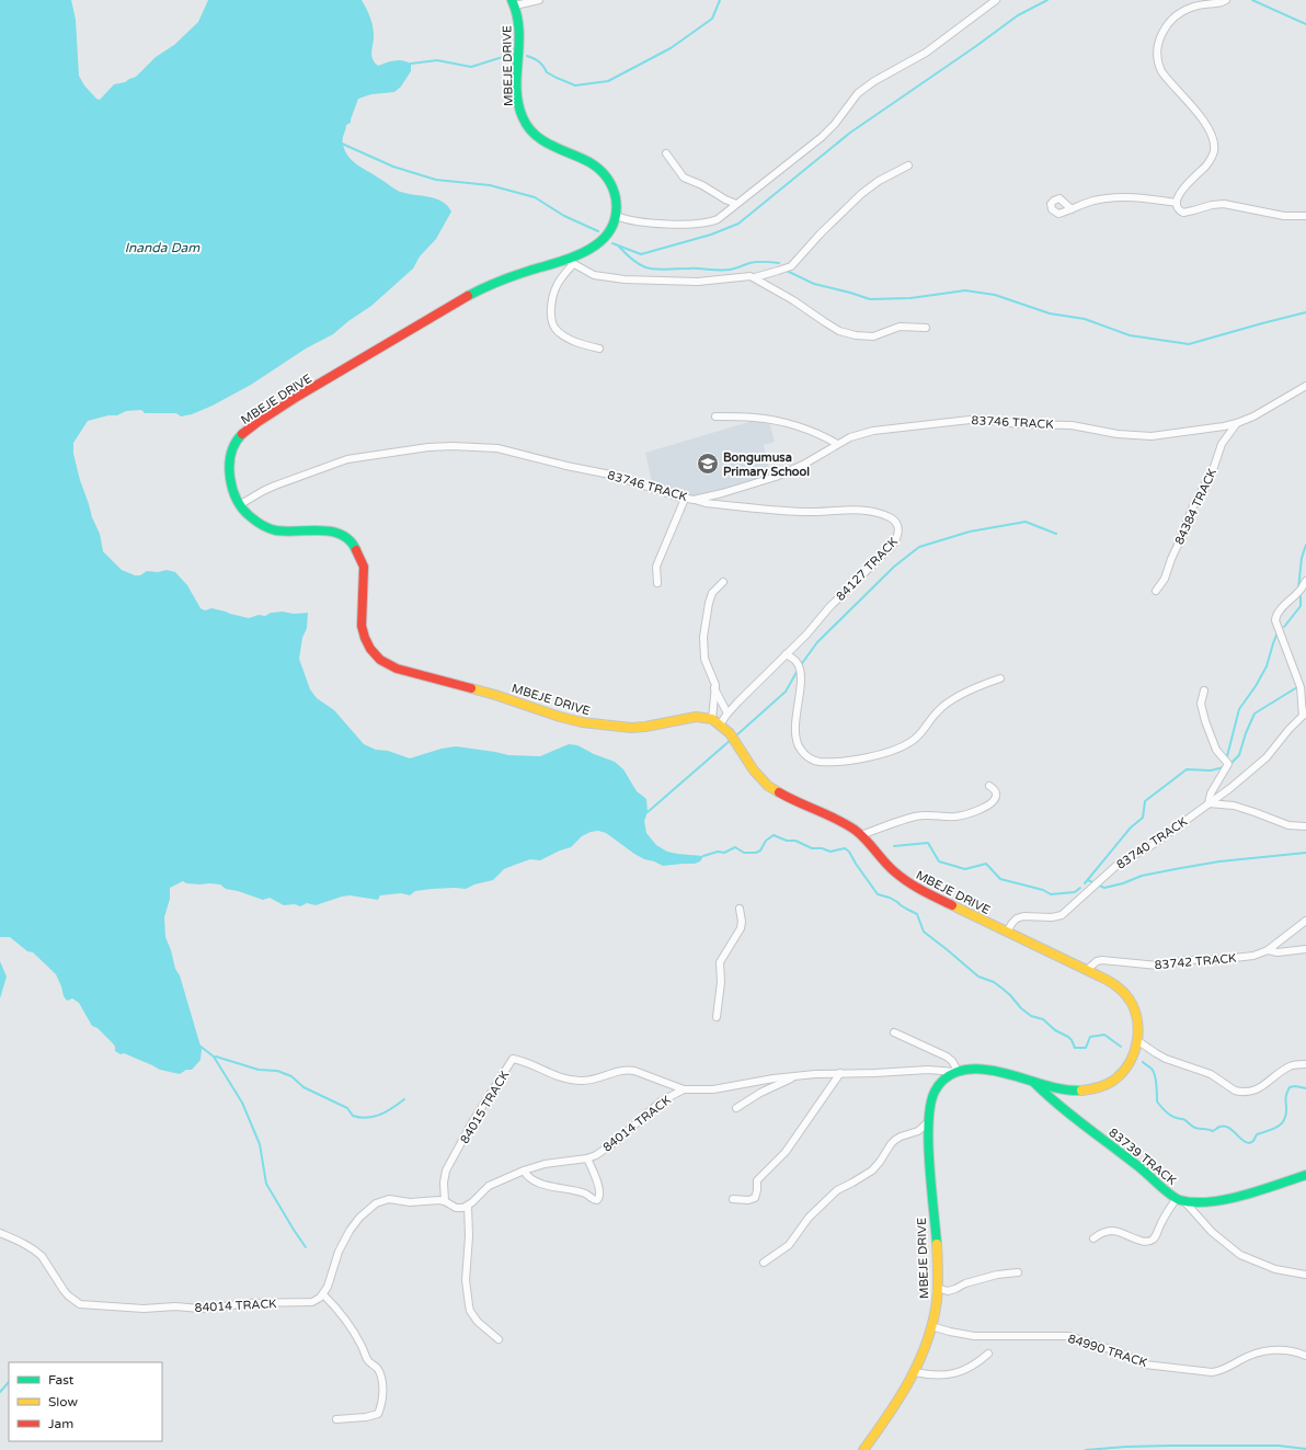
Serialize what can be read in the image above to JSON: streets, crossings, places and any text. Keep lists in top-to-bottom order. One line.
{"streets":{"street":["MBEJE DRIVE","83746 TRACK","84384 TRACK","84127 TRACK","83740 TRACK","83742 TRACK","84015 TRACK","84014 TRACK","83739 TRACK","84990 TRACK"]},"crossings":[["MBEJE DRIVE","83746 TRACK"],["MBEJE DRIVE","84127 TRACK"],["MBEJE DRIVE","83740 TRACK"],["MBEJE DRIVE","83742 TRACK"],["MBEJE DRIVE","84014 TRACK"],["MBEJE DRIVE","83739 TRACK"],["MBEJE DRIVE","84990 TRACK"],["83746 TRACK","84384 TRACK"],["83746 TRACK","84127 TRACK"],["84015 TRACK","84014 TRACK"]],"water":["Inanda Dam"],"places":{"school or university":["Bongumusa Primary School"]},"legend":["Fast","Slow","Jam"]}
